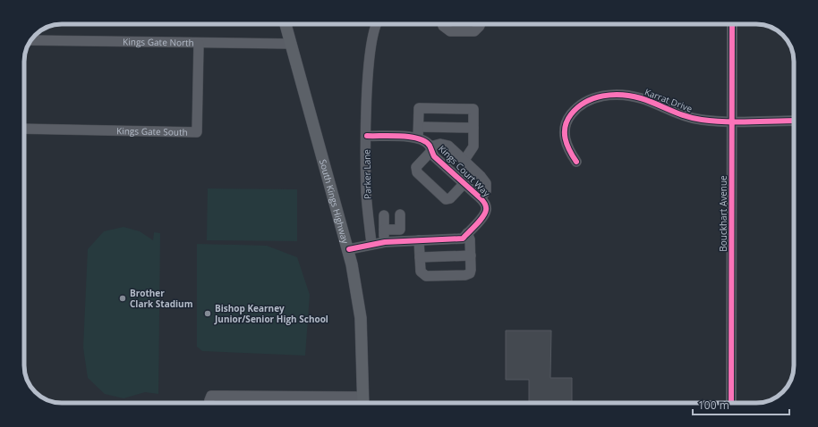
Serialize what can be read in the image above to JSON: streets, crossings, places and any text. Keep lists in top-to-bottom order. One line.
{"streets":{"main road":["South Kings Highway"],"street":["Kings Gate North","Karrat Drive","Kings Gate South","Kings Court Way","Parker Lane","Bouckhart Avenue"]},"crossings":[["Kings Gate North","Kings Gate South"],["Kings Gate North","South Kings Highway"],["Karrat Drive","Bouckhart Avenue"],["Kings Court Way","Parker Lane"]],"places":["Brother Clark Stadium","Bishop Kearney Junior/Senior High School"],"scale_bar":"100 m"}
